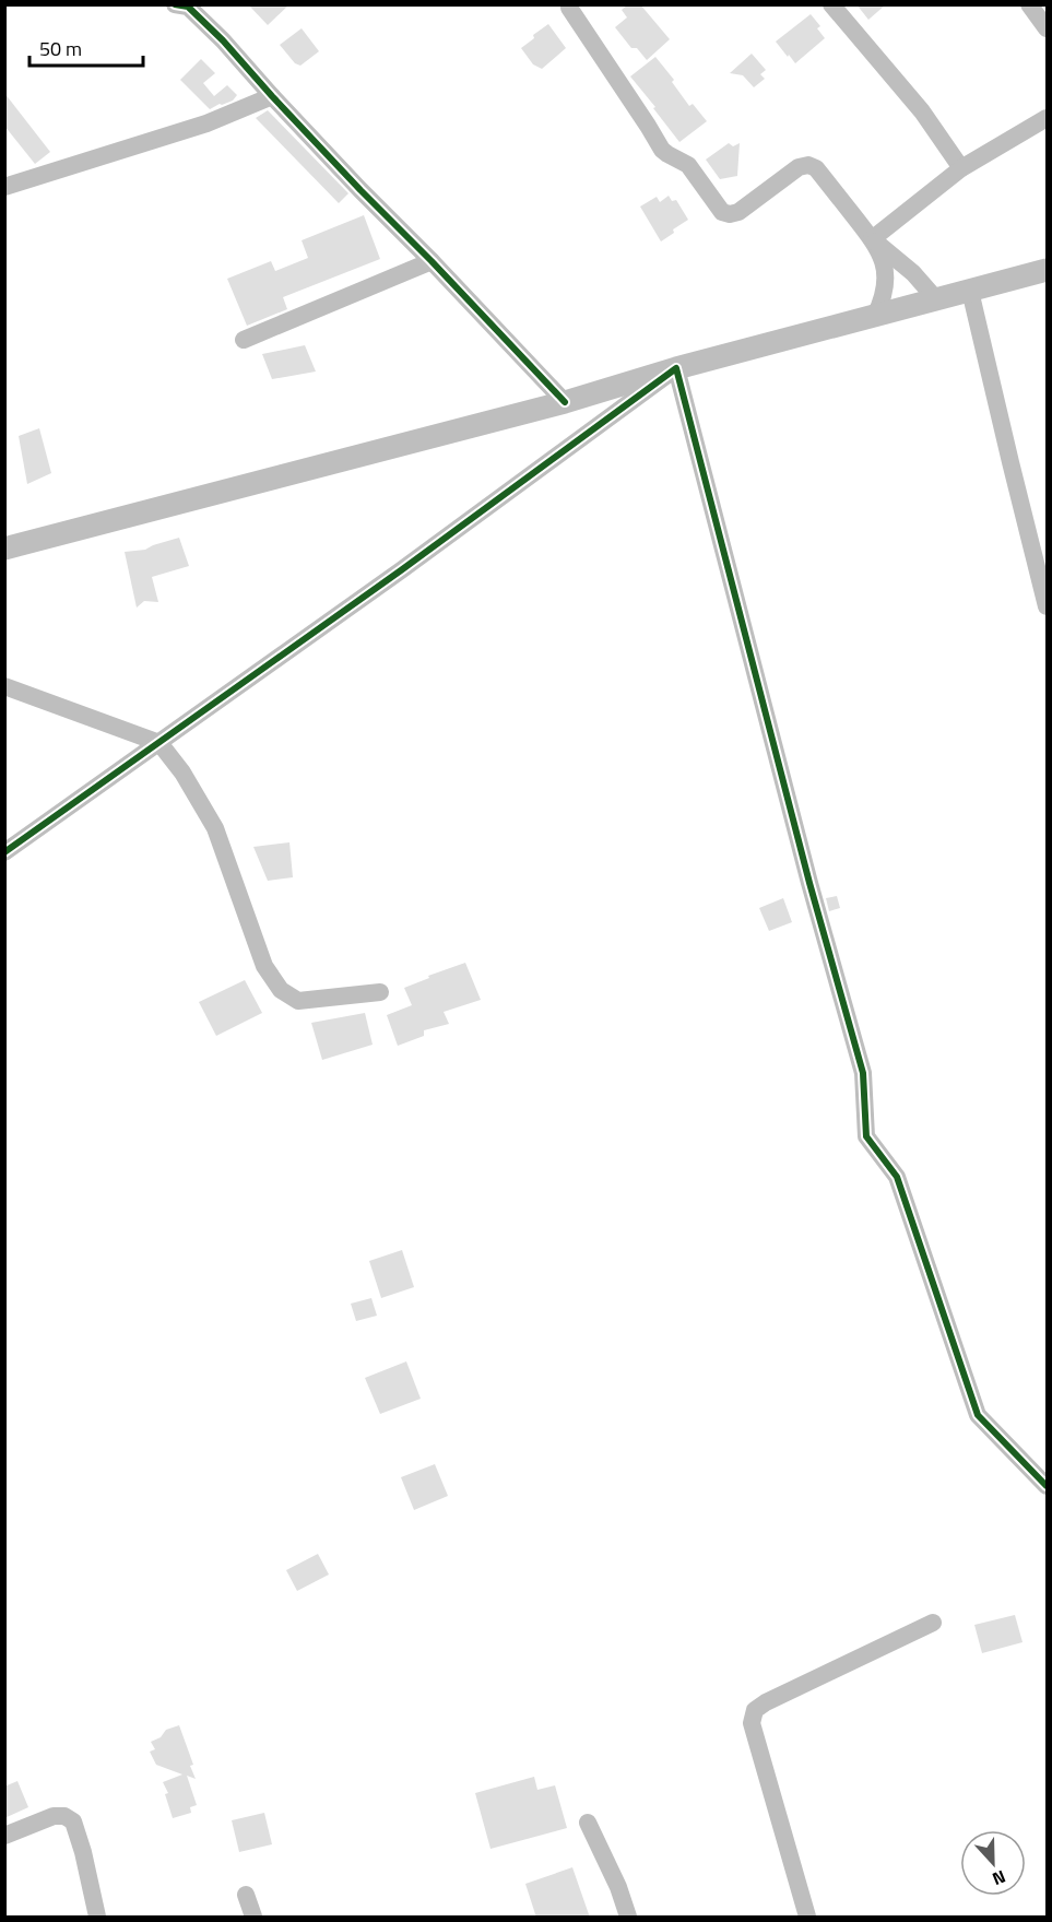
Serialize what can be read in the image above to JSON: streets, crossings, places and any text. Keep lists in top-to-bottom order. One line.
{"scale_bar":"50 m","north":"bottom"}
